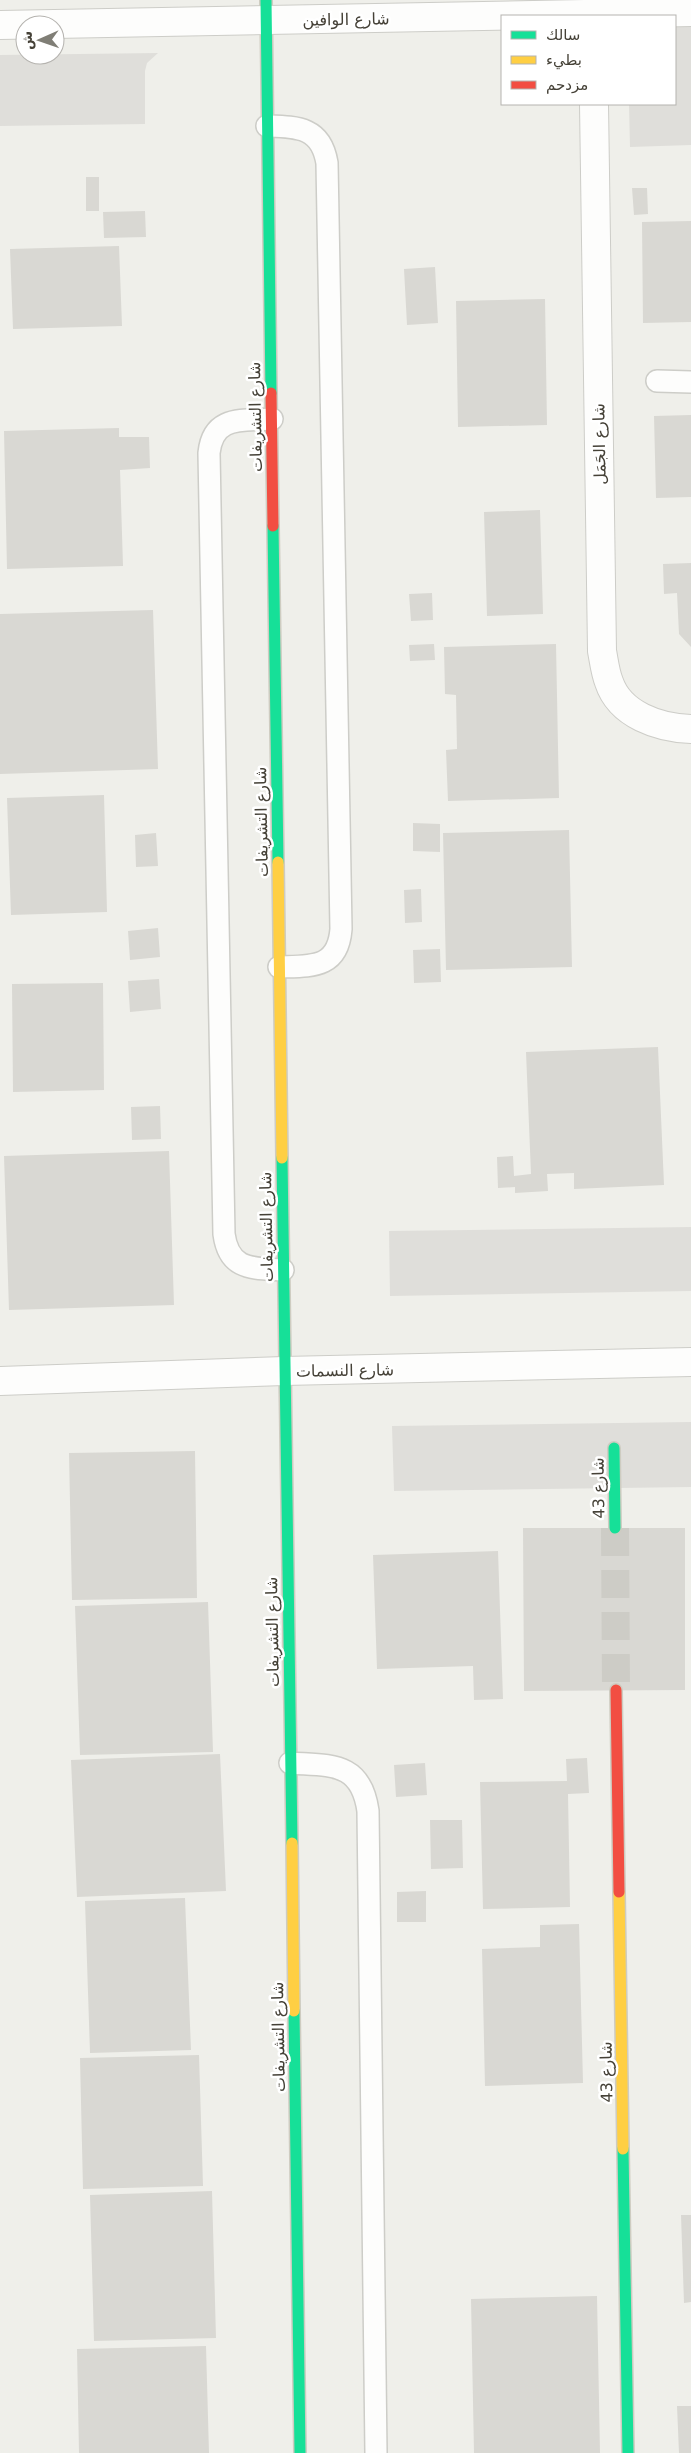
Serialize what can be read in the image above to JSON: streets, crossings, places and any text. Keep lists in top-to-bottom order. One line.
{"streets":{"street":["شارع الوافين","شارع التشريفات","شارع الجَمَل","شارع النسمات","شارع 43"]},"crossings":[["شارع الوافين","شارع التشريفات"],["شارع التشريفات","شارع النسمات"]],"legend":["سالك","بطيء","مزدحم"],"north":"left"}
